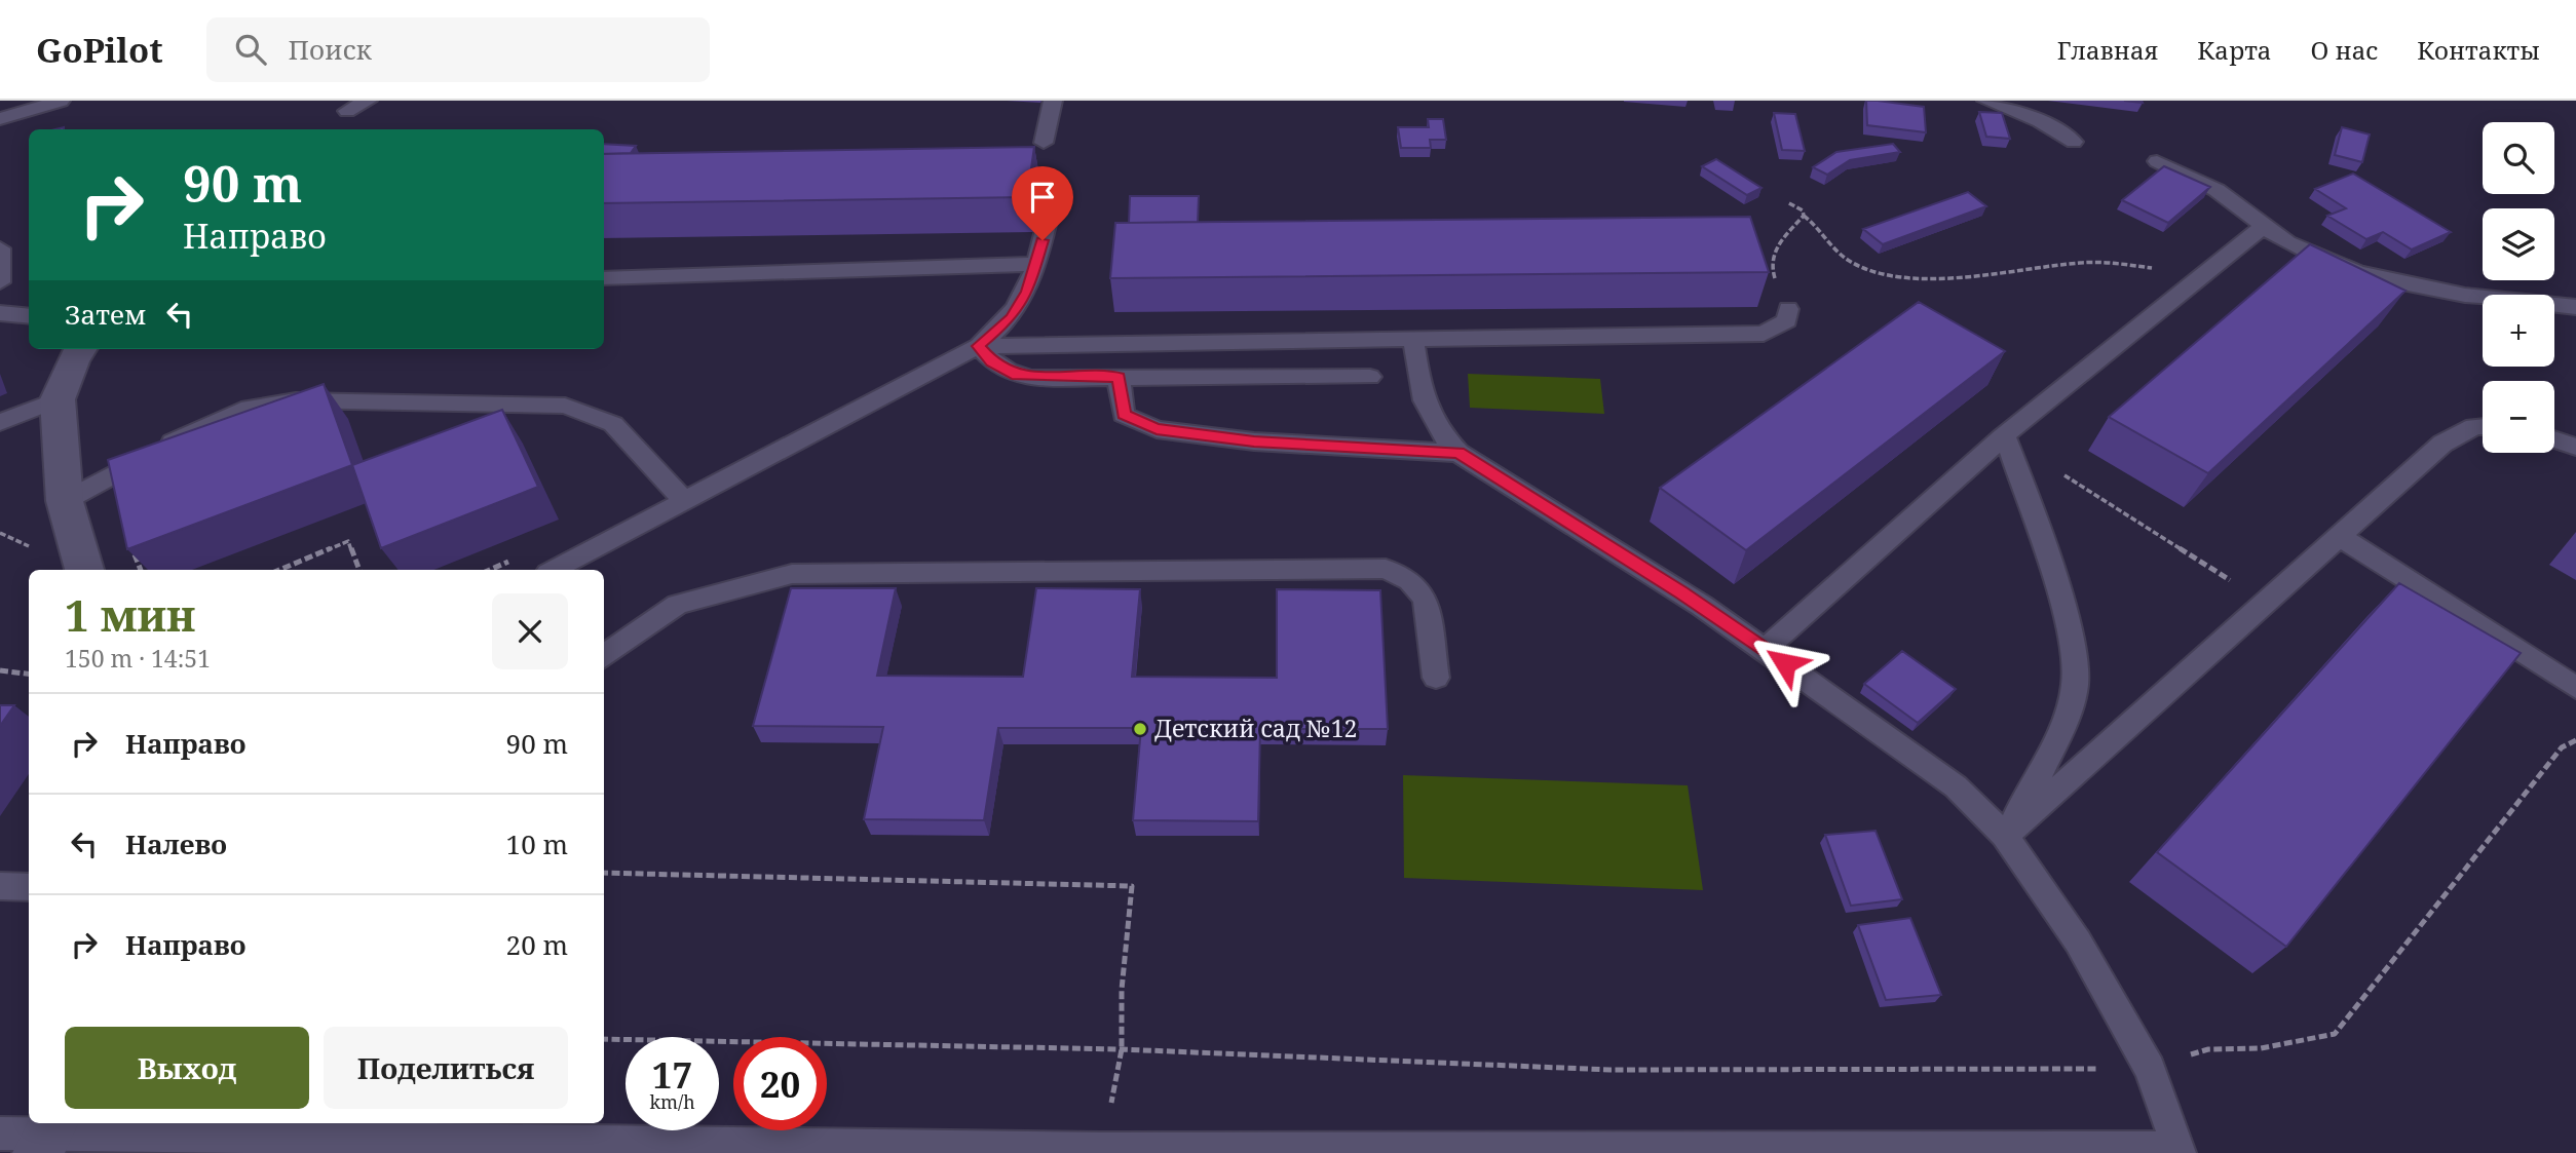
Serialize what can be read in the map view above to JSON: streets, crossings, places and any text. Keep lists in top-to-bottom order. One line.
{"places":["Детский сад №12"],"page":{"header":"GoPilot","search":"Поиск","nav":["Главная","Карта","О нас","Контакты"],"map_buttons":["+","−"],"turn":["90 m","Направо"],"then":"Затем","heading":["1 мин","150 m · 14:51"],"list":[{"name":"Направо","value":"90 m"},{"name":"Налево","value":"10 m"},{"name":"Направо","value":"20 m"}],"buttons":["Выход","Поделиться"],"speed":"17 km/h","limit":"20"}}
